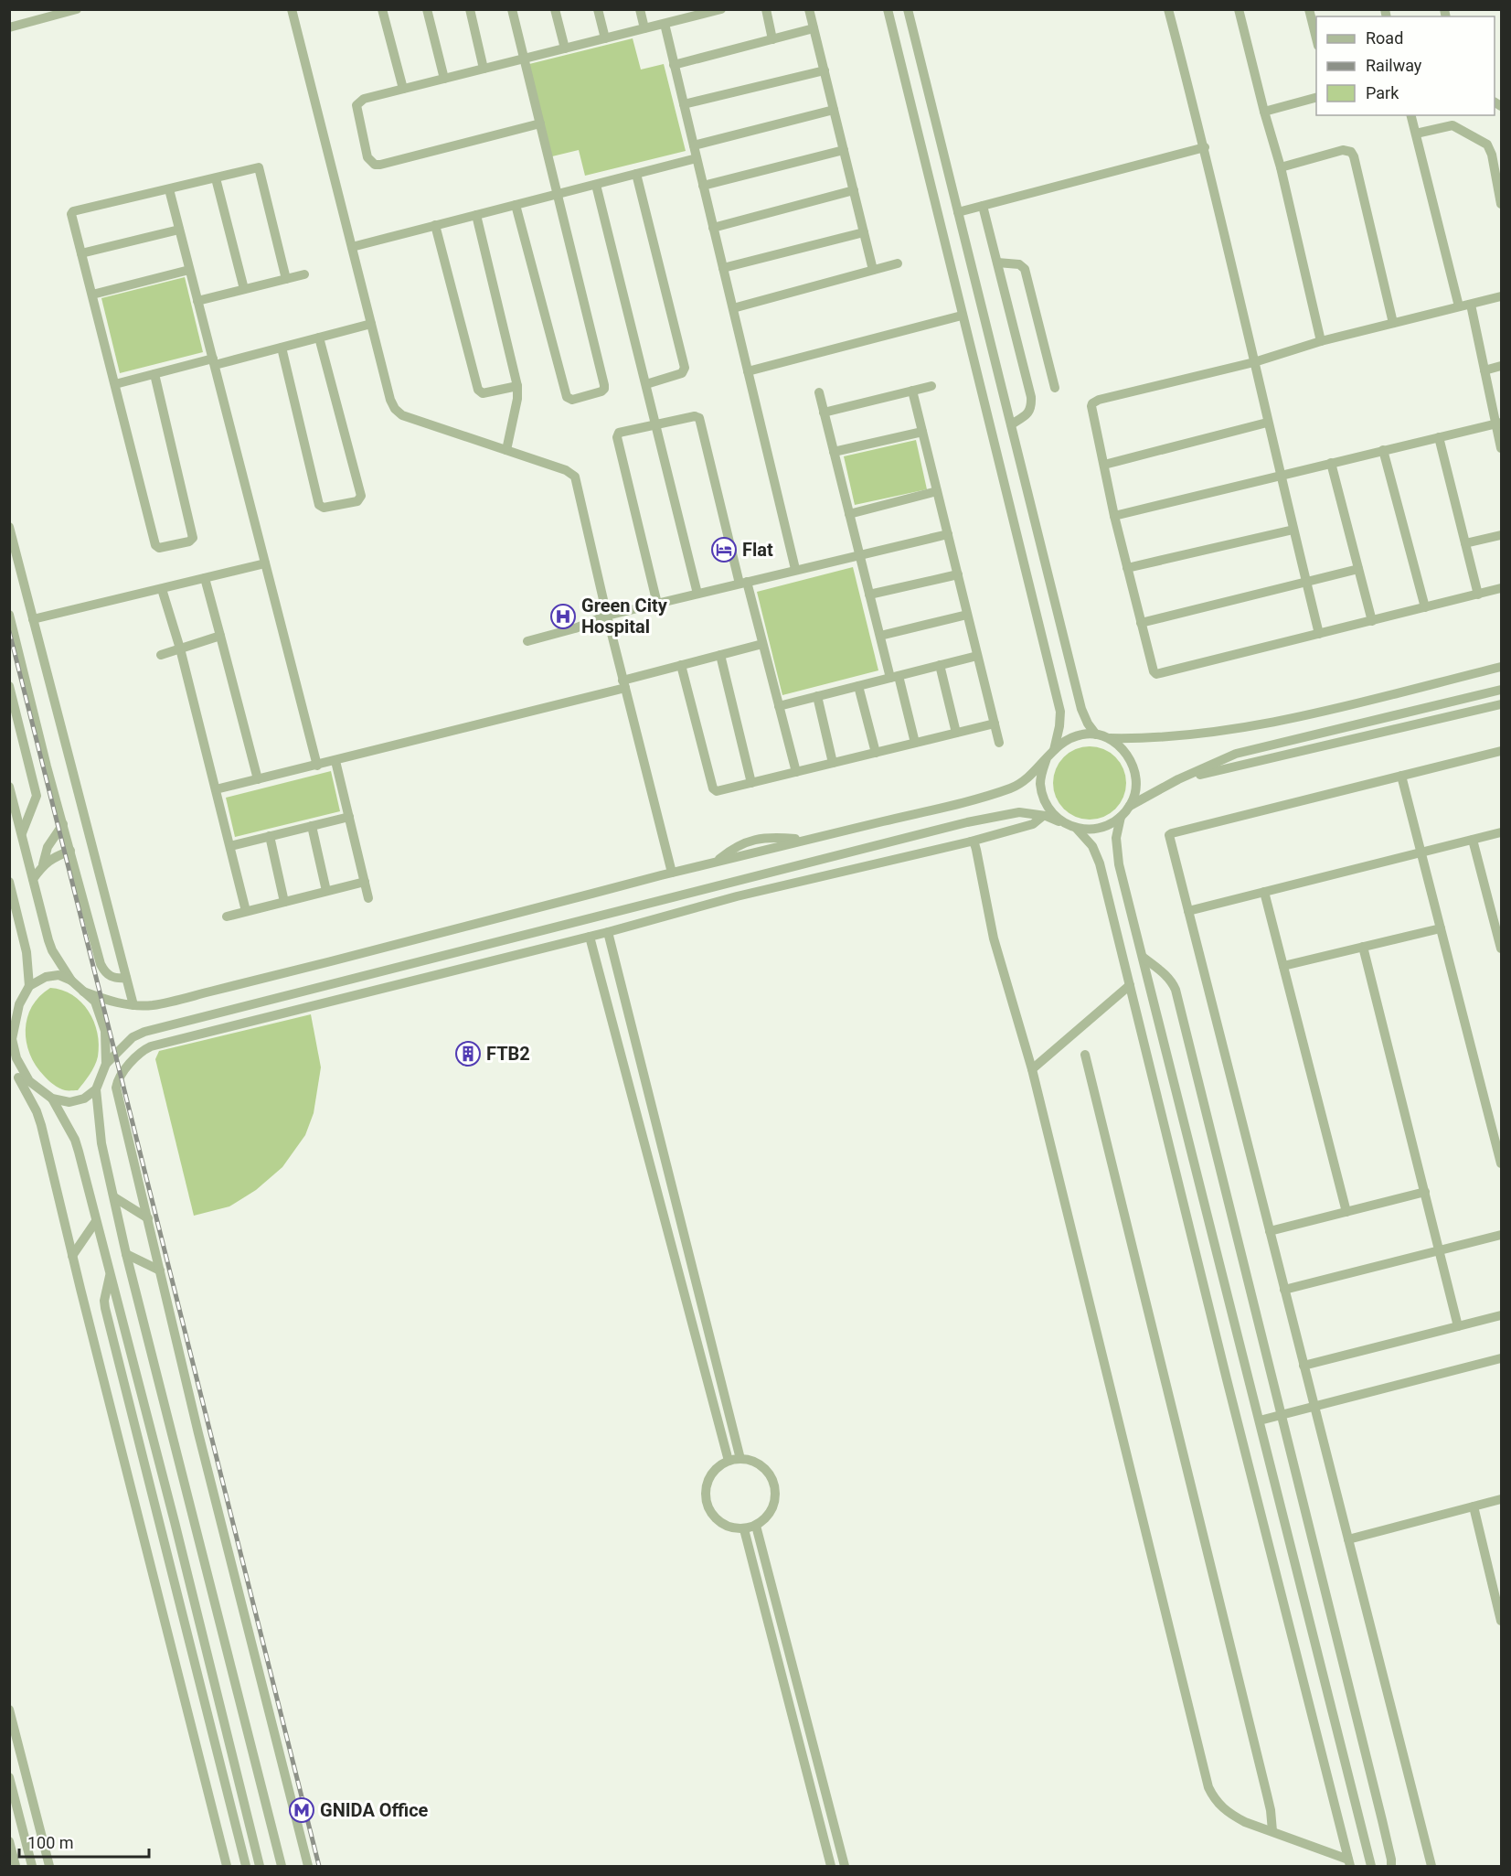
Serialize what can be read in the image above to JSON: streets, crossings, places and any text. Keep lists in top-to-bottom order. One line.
{"places":{"hotel":["Flat"],"hospital":["Green City Hospital"],"building":["FTB2"],"metro station":["GNIDA Office"]},"legend":["Road","Railway","Park"],"scale_bar":"100 m"}
